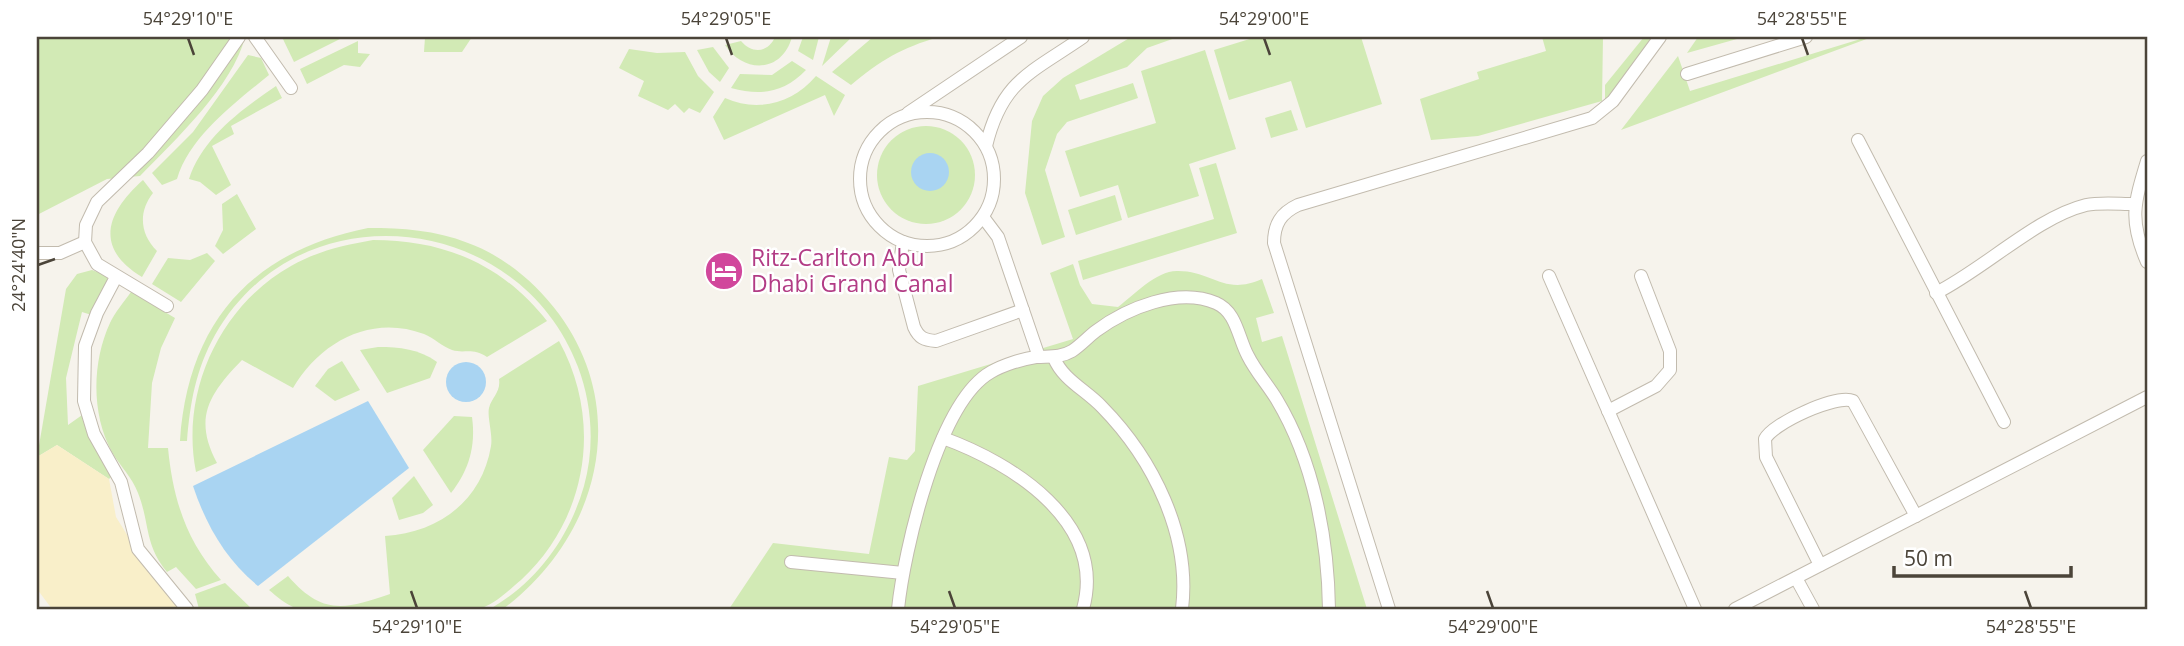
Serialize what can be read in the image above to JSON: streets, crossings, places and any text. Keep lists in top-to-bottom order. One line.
{"places":{"hotel":["Ritz-Carlton Abu Dhabi Grand Canal"]},"scale_bar":"50 m","coordinates":["54°29'10\"E","54°29'05\"E","54°29'00\"E","54°28'55\"E","24°24'40\"N"]}
